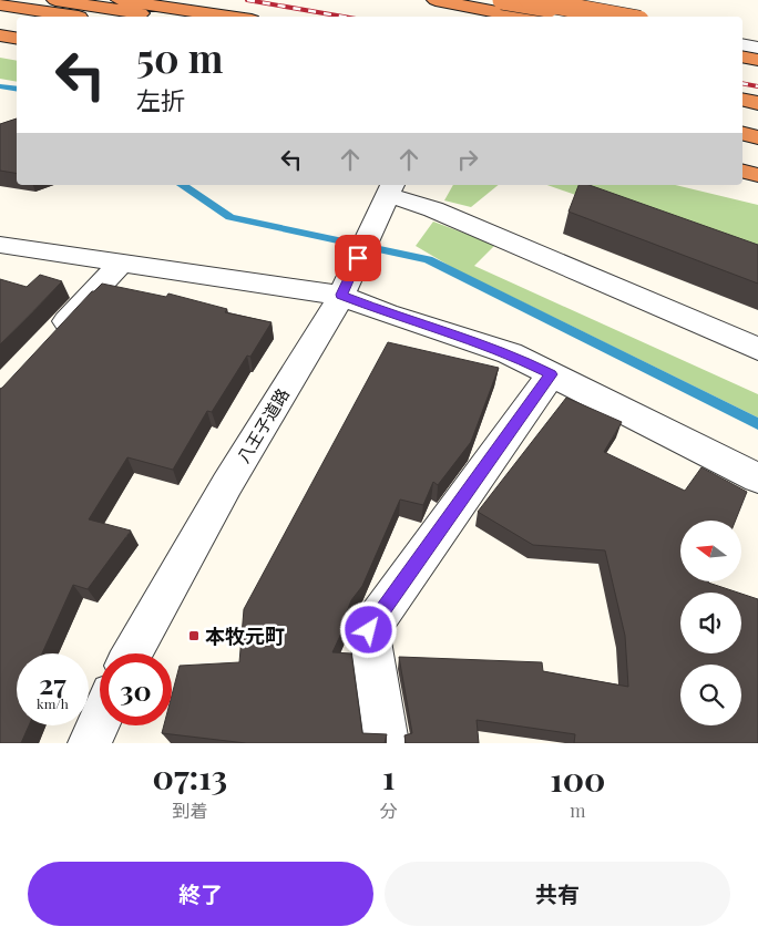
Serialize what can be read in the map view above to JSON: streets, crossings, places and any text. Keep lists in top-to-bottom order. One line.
{"streets":{"street":["八王子道路"]},"places":{"transit":["本牧元町"]},"north":"left","page":{"turn":["50 m","左折"],"speed":"27 km/h","limit":"30","eta":["07:13","到着","1","分","100","m"],"buttons":["終了","共有"]}}
